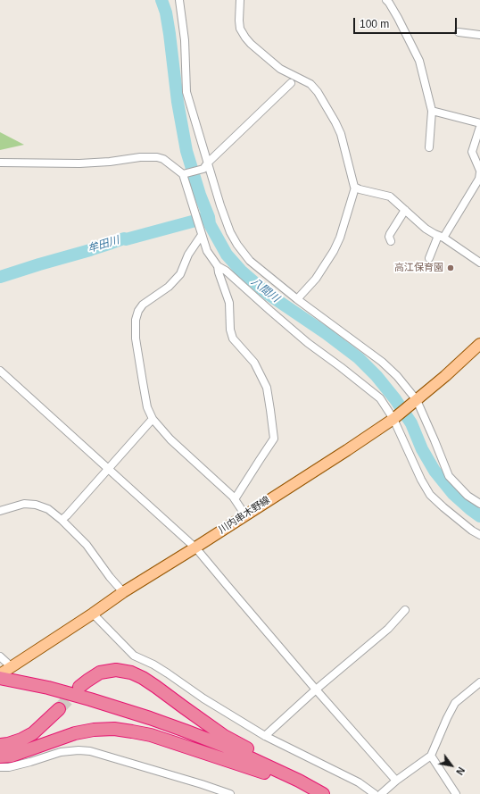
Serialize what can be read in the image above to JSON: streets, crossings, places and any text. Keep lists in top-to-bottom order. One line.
{"streets":{"main road":["川内串木野線"]},"water":["牟田川","八間川"],"places":["高江保育園"],"scale_bar":"100 m","north":"bottom right"}
